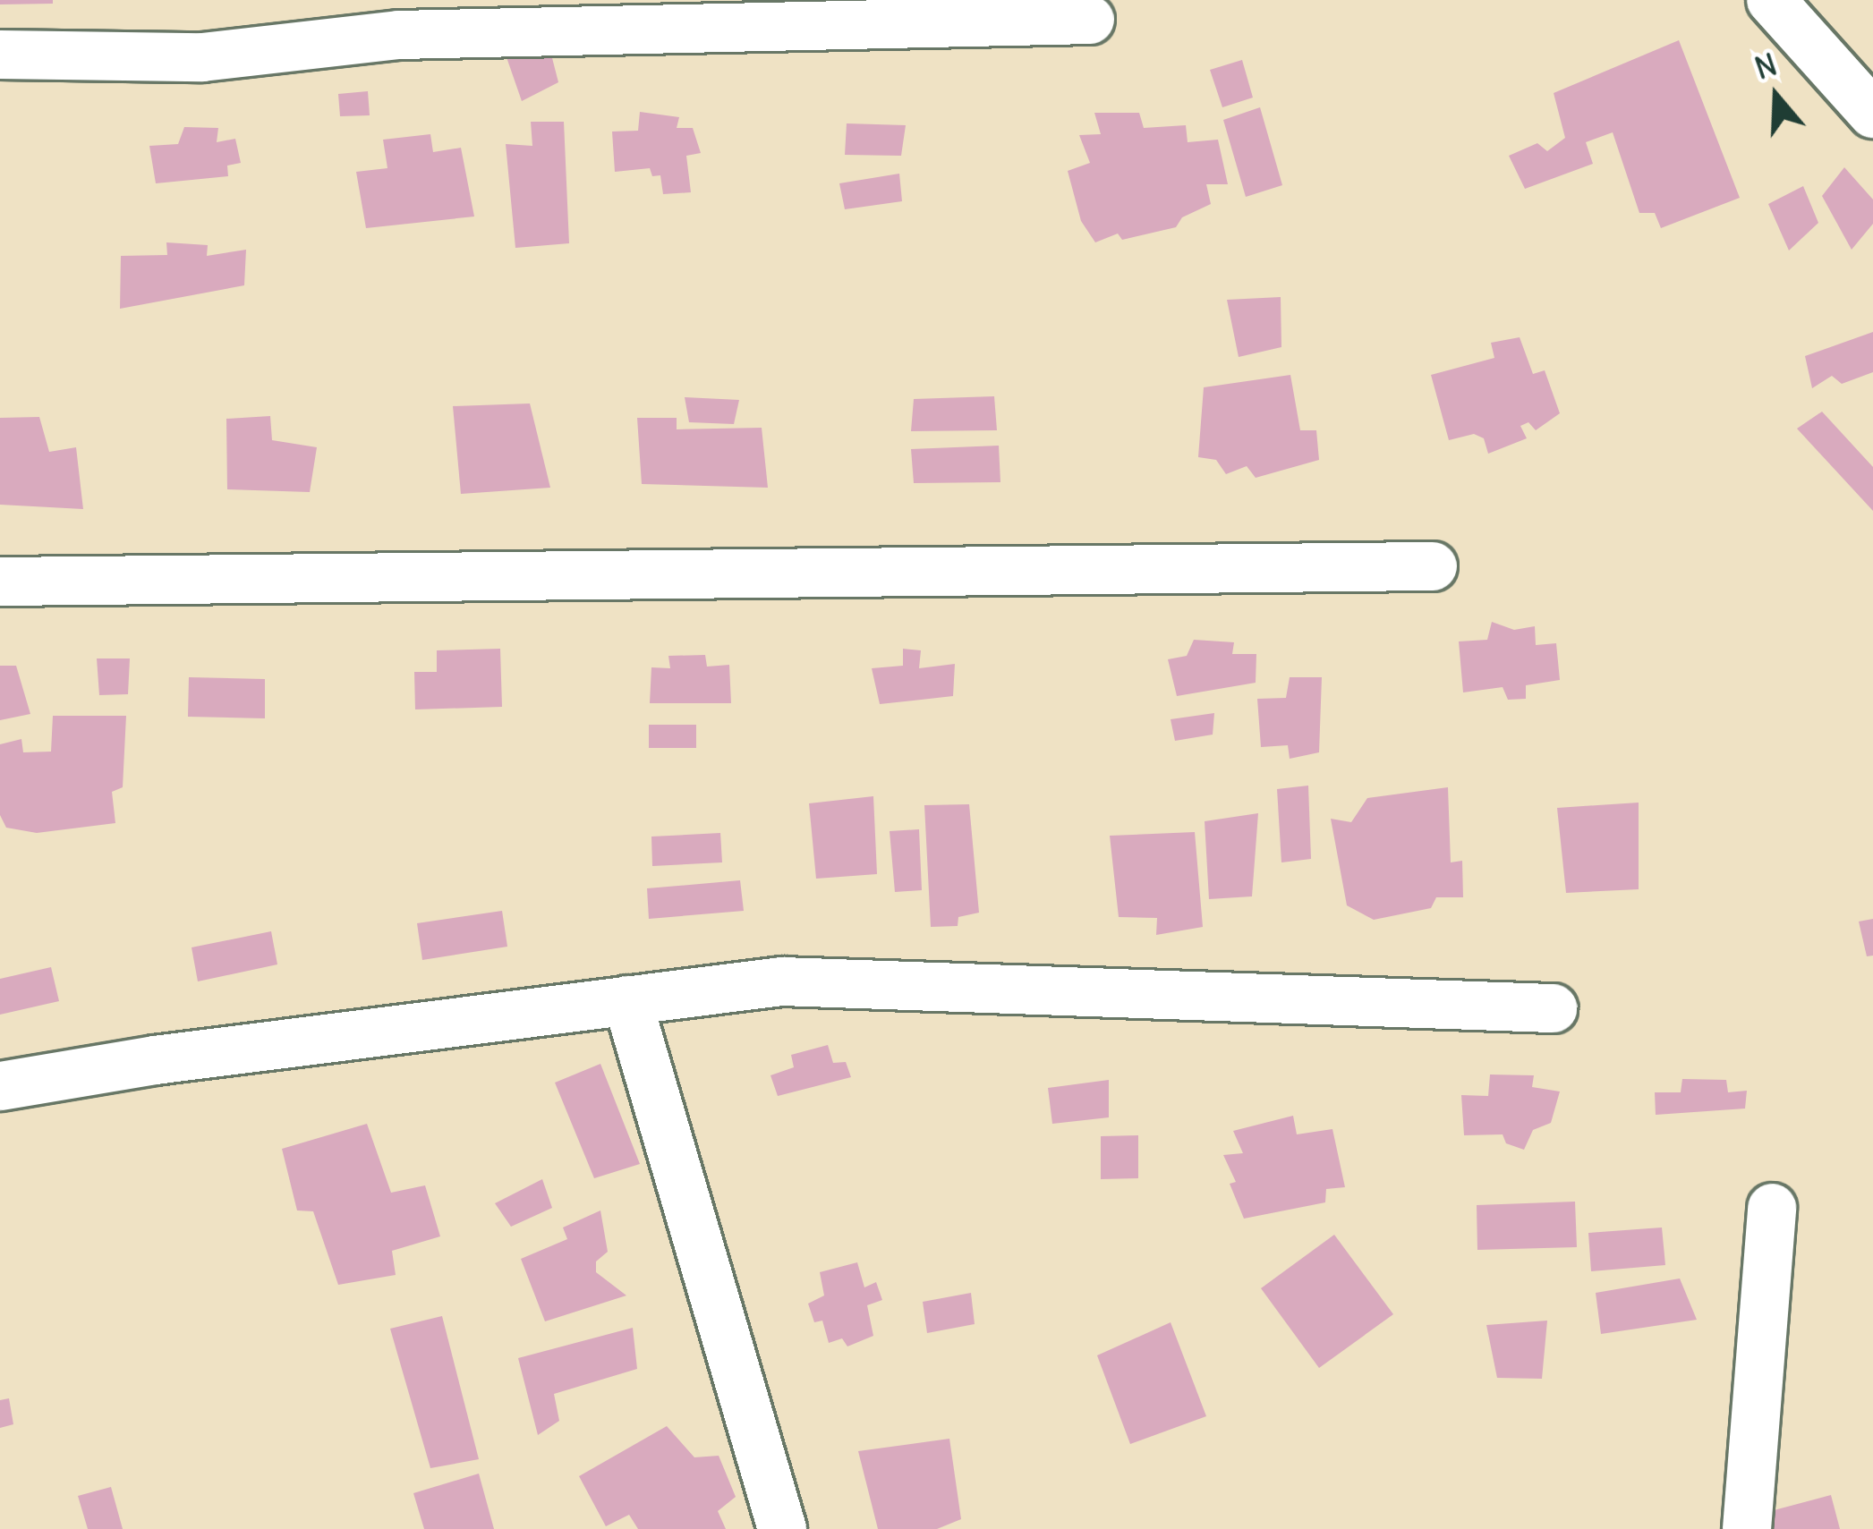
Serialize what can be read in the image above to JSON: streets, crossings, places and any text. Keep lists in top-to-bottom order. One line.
{"north":"top"}
